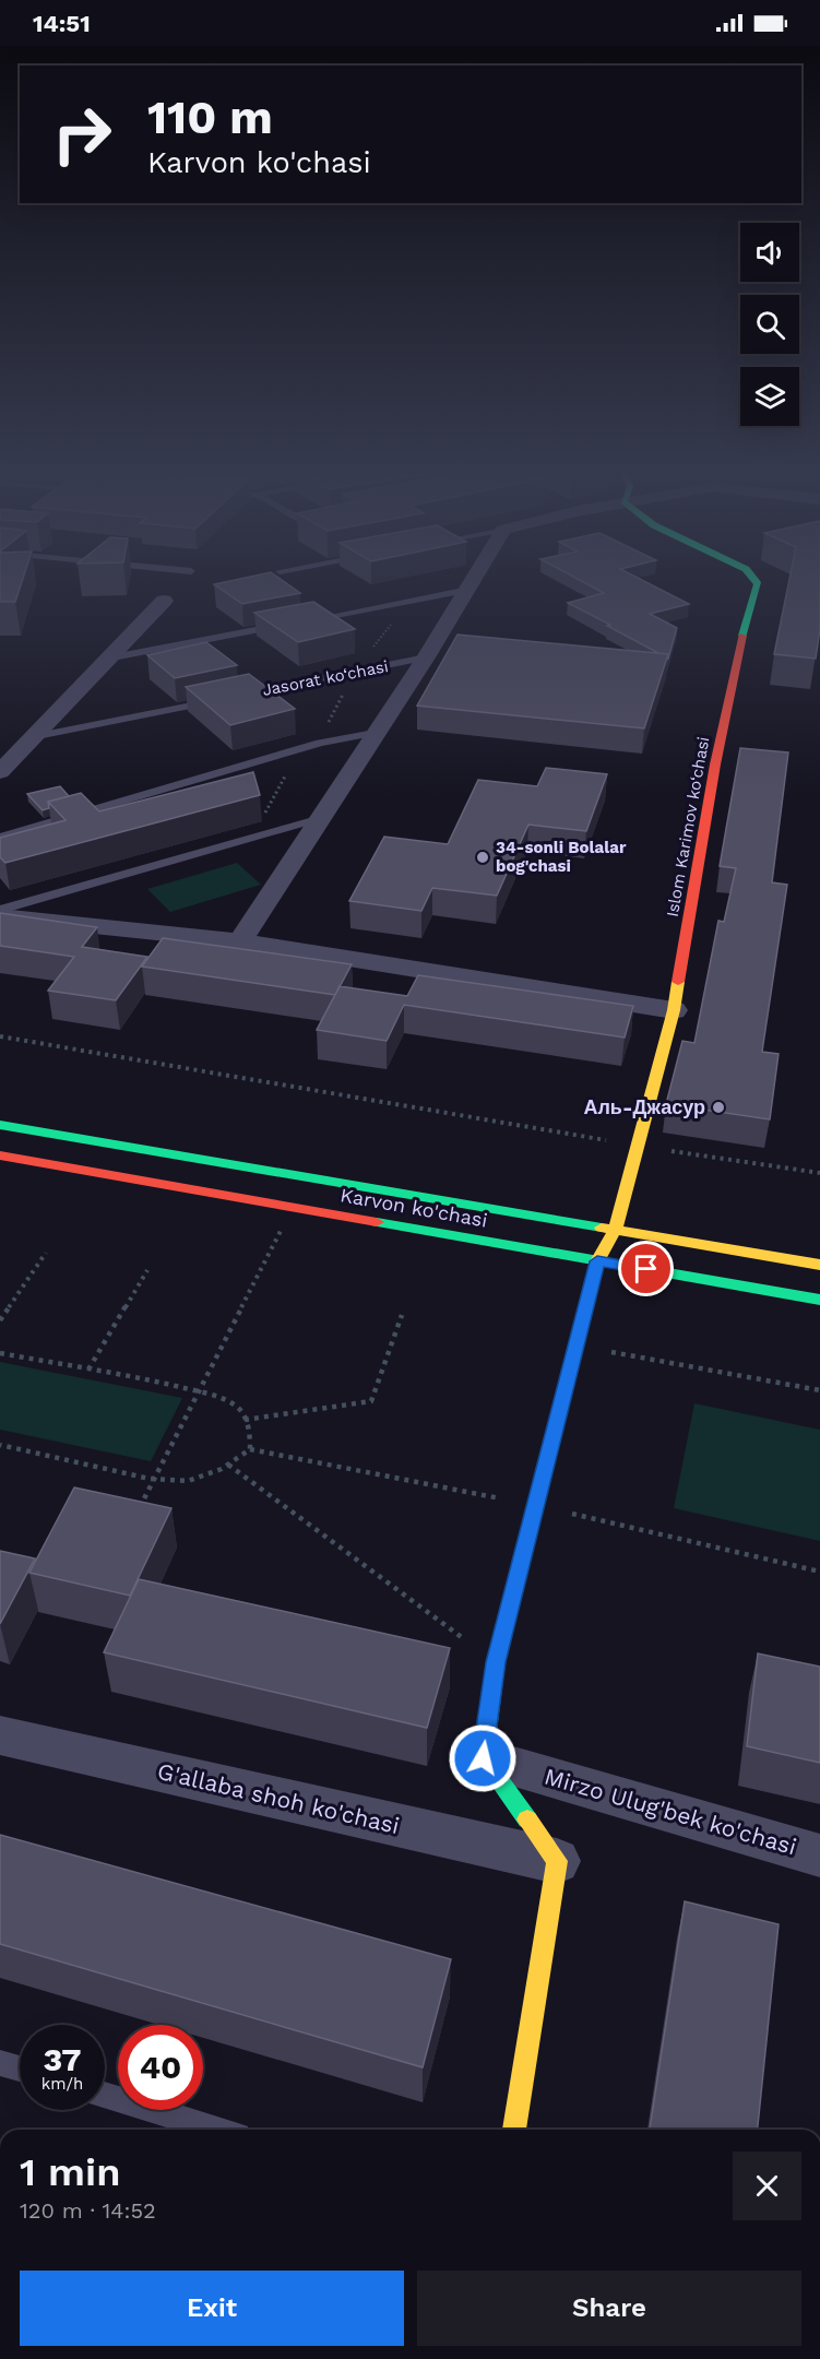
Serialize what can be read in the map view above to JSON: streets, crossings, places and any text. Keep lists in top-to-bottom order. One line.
{"streets":{"street":["Islom Karimov ko‘chasi","Karvon ko'chasi","G'allaba shoh ko'chasi","Mirzo Ulug'bek ko'chasi"],"lane":["Jasorat ko‘chasi"]},"places":["34-sonli Bolalar bog'chasi","Аль-Джасур"],"page":{"status":"14:51","turn":["110 m","Karvon ko'chasi"],"speed":"37 km/h","limit":"40","heading":["1 min","120 m · 14:52"],"buttons":["Exit","Share"]}}
